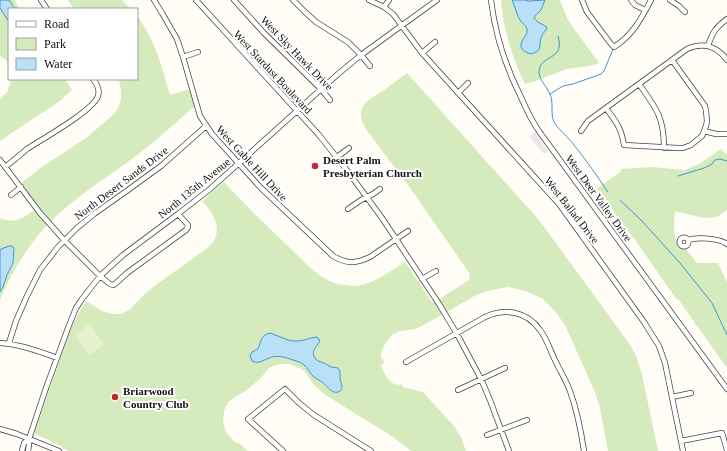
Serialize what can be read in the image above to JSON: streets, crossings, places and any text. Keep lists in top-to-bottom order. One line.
{"streets":{"street":["West Sky Hawk Drive","West Stardust Boulevard","West Gable Hill Drive","North Desert Sands Drive","North 135th Avenue","West Deer Valley Drive","West Ballad Drive"]},"crossings":[["West Sky Hawk Drive","North 135th Avenue"],["West Stardust Boulevard","West Gable Hill Drive"],["West Stardust Boulevard","North 135th Avenue"],["West Gable Hill Drive","North Desert Sands Drive"],["West Gable Hill Drive","North 135th Avenue"],["North 135th Avenue","West Ballad Drive"]],"places":["Desert Palm Presbyterian Church","Briarwood Country Club"],"legend":["Road","Park","Water"]}
